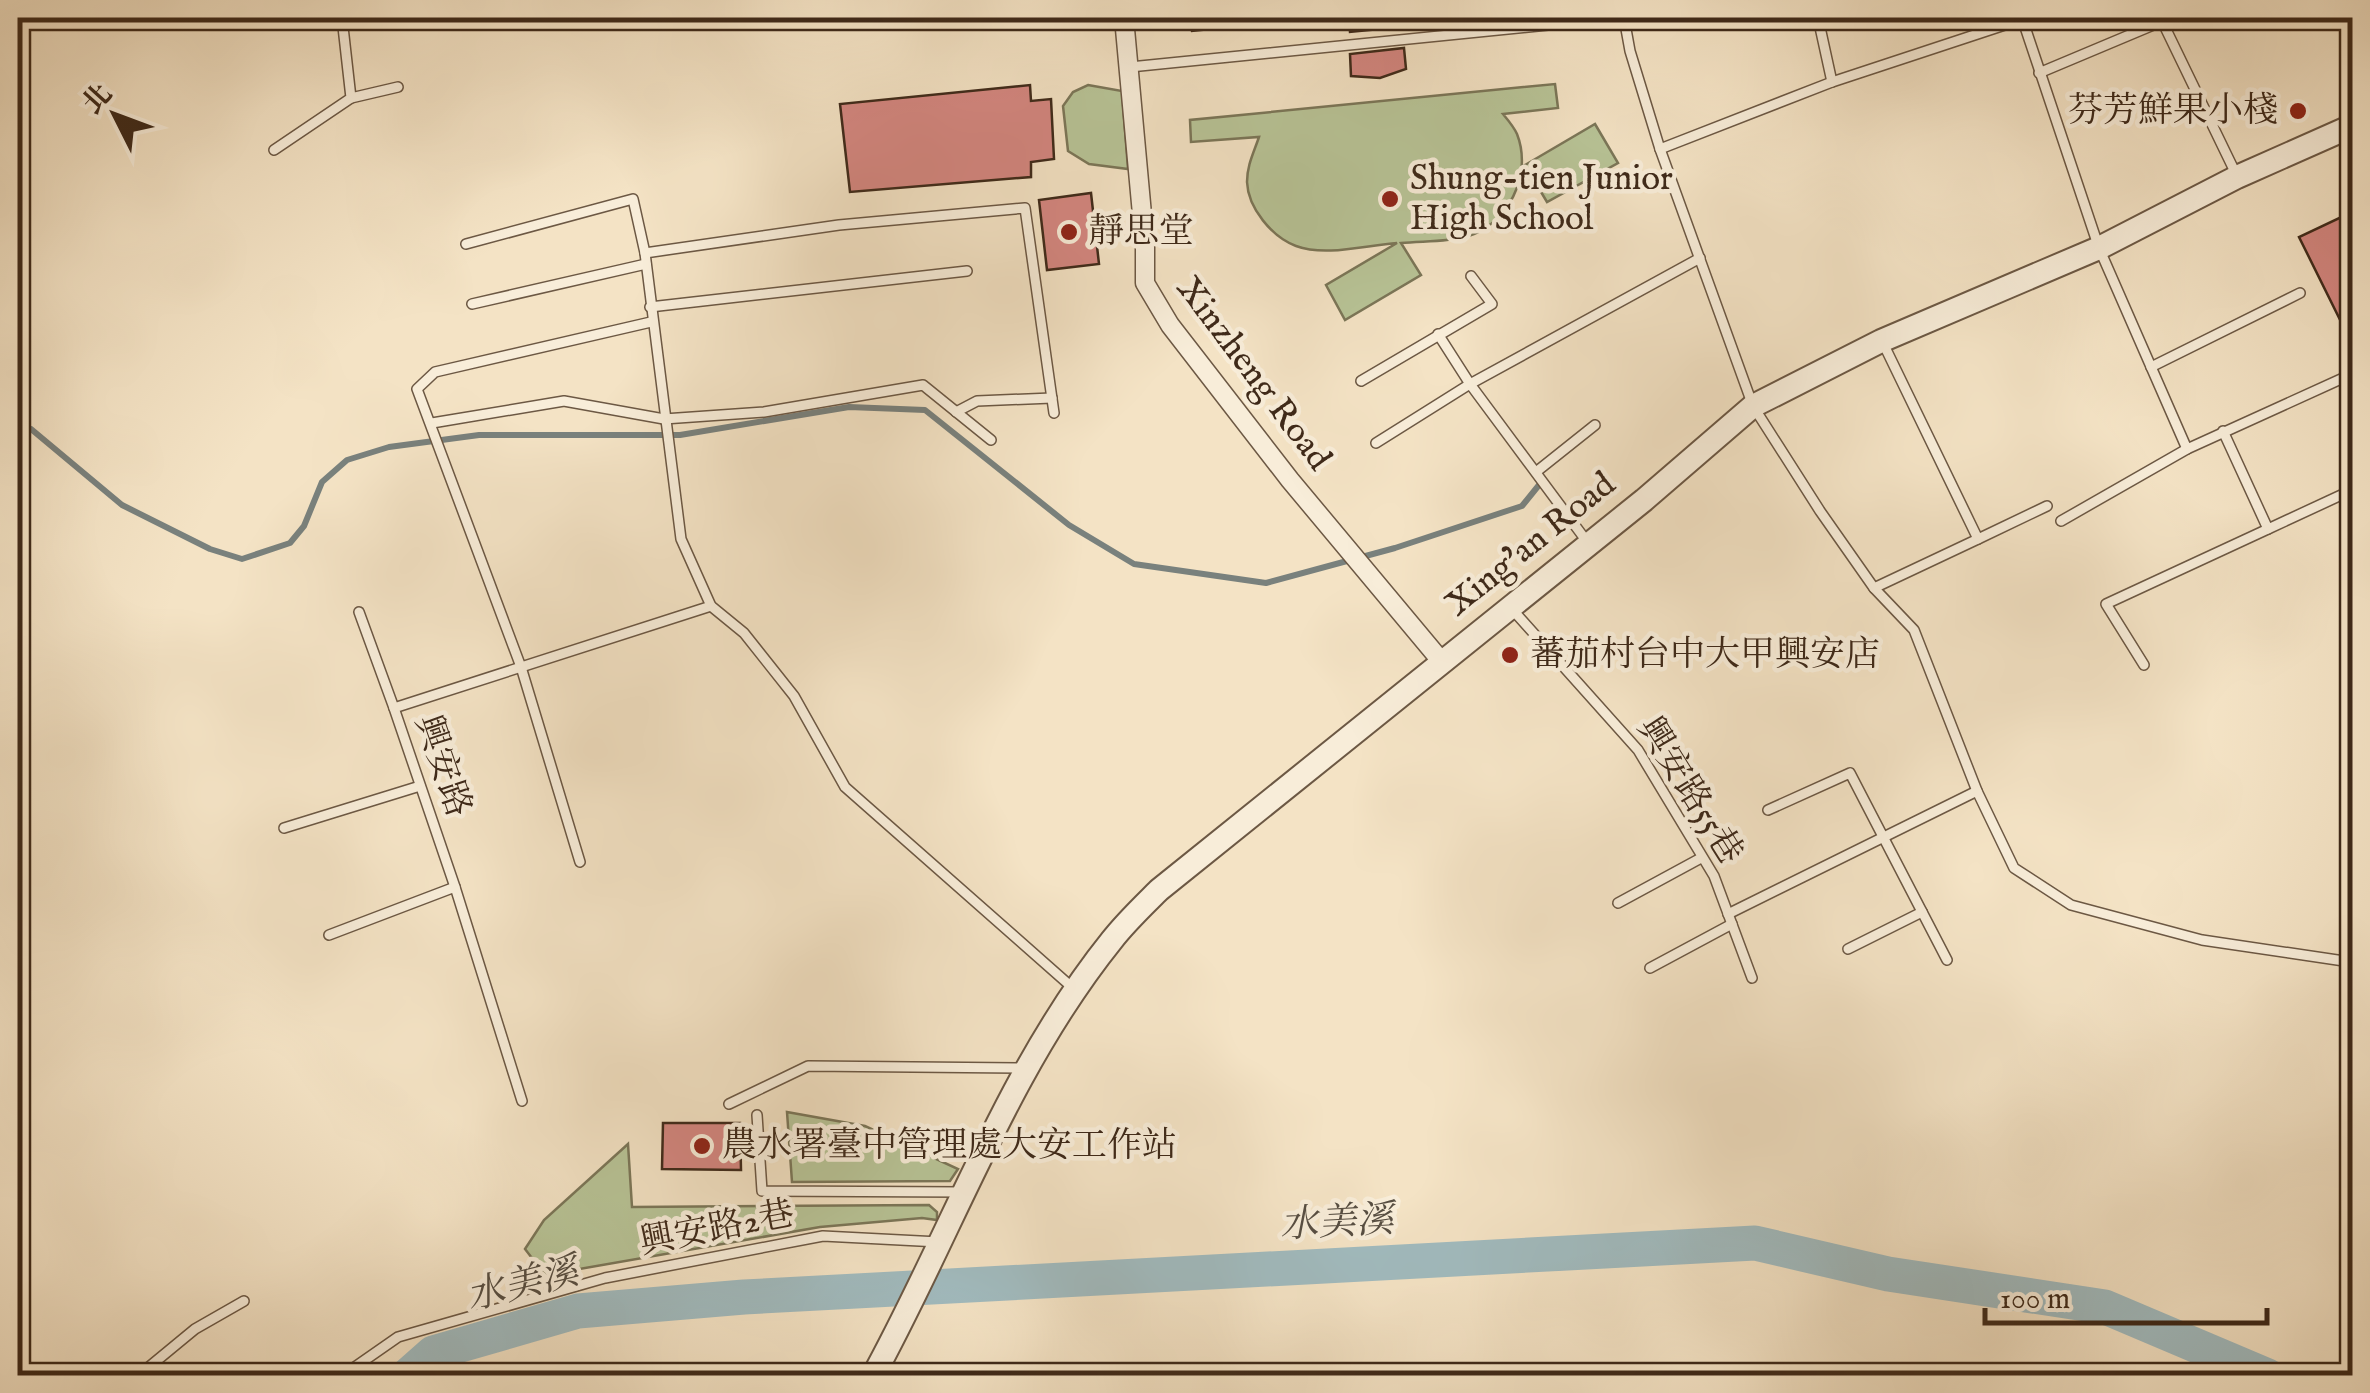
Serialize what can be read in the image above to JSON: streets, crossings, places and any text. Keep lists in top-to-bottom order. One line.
{"streets":{"street":["Xinzheng Road","Xing’an Road"],"lane":["興安路","興安路55巷","興安路2巷"]},"crossings":[["Xinzheng Road","Xing’an Road"],["Xing’an Road","興安路55巷"],["Xing’an Road","興安路2巷"]],"water":["水美溪"],"places":["芬芳鮮果小棧","Shung-tien Junior High School","靜思堂","蕃茄村台中大甲興安店","農水署臺中管理處大安工作站"],"scale_bar":"100 m","north":"top left"}
